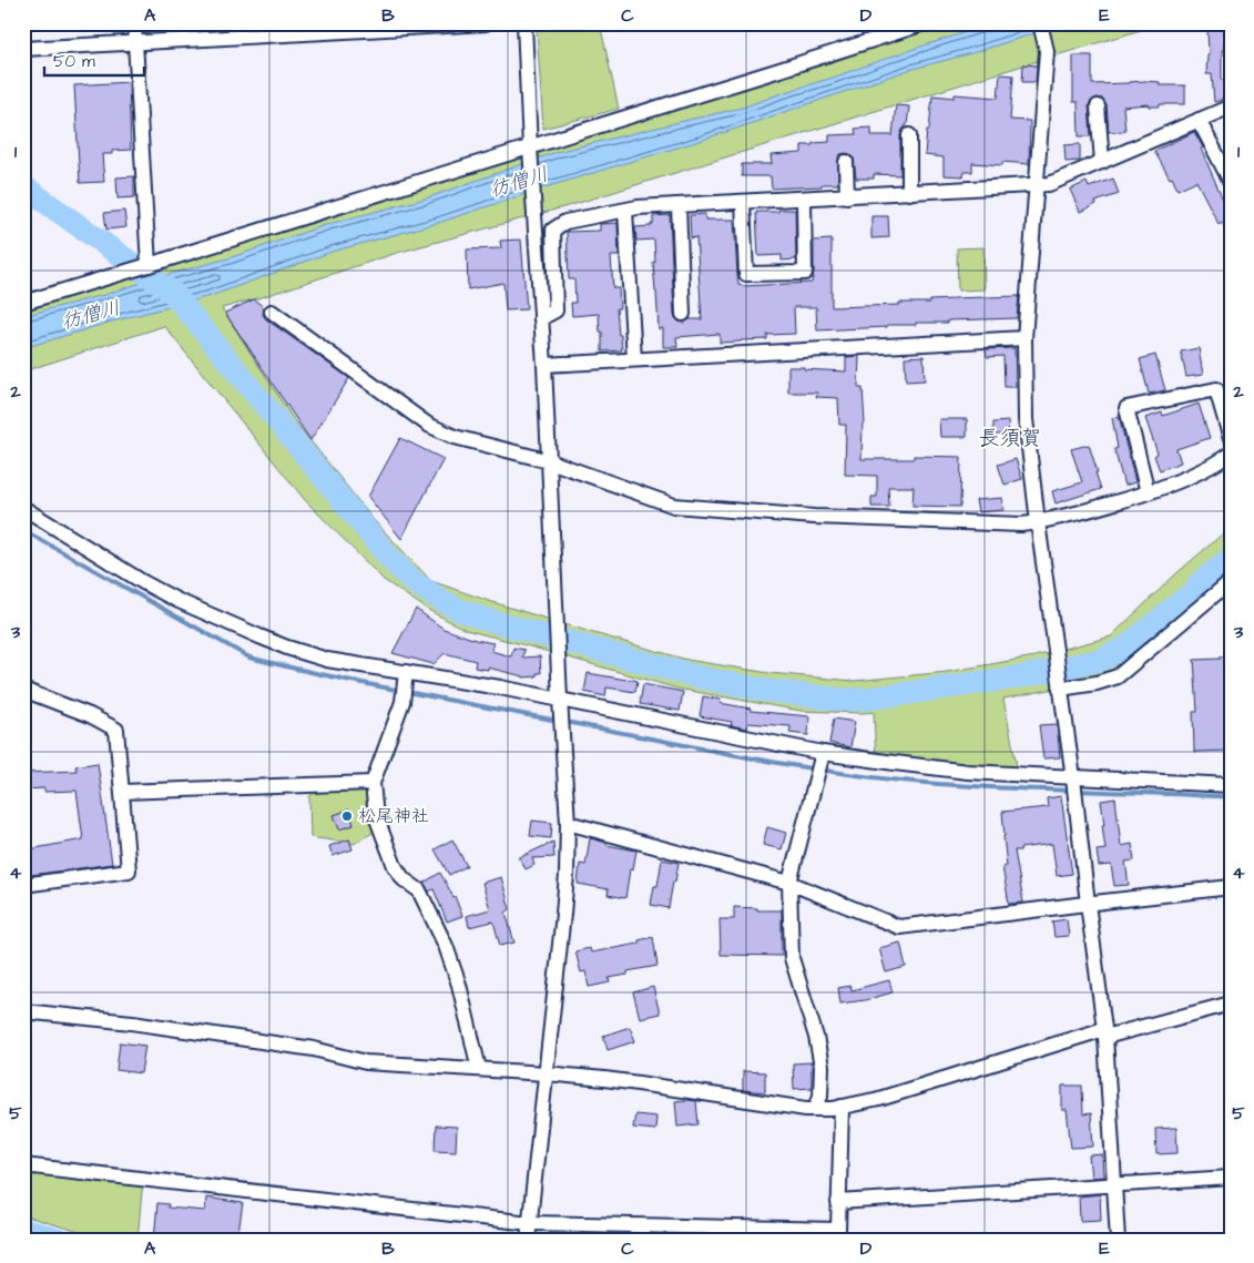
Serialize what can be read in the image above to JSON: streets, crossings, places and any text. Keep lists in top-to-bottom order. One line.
{"districts":["長須賀"],"water":["彷僧川"],"places":["松尾神社"],"scale_bar":"50 m","grid":{"columns":["A","B","C","D","E"],"rows":["1","2","3","4","5"]}}
